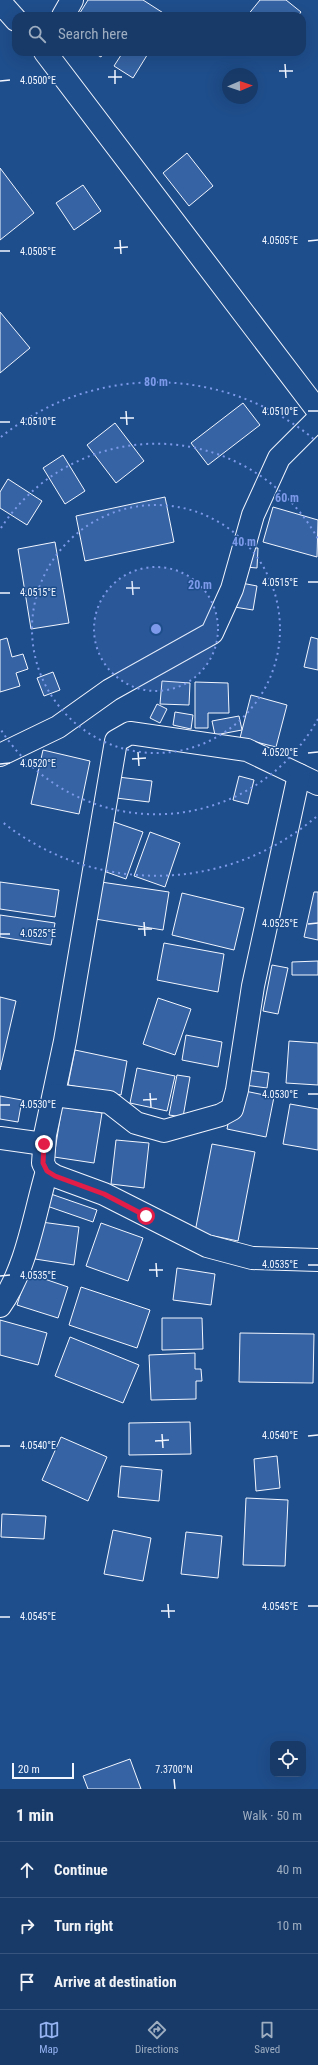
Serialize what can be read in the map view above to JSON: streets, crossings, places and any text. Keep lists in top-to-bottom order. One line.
{"scale_bar":"20 m","north":"right","page":{"search":"Search here","scale":"20 m","heading":["1 min","Walk · 50 m"],"list":[["Continue","40 m"],["Turn right","10 m"],"Arrive at destination"],"nav":["Map","Directions","Saved"]},"coordinates":["4.0500°E","4.0505°E","4.0510°E","4.0515°E","4.0520°E","4.0525°E","4.0530°E","4.0535°E","4.0540°E","4.0545°E","7.3700°N"],"rings":["80 m","60 m","40 m","20 m"]}
